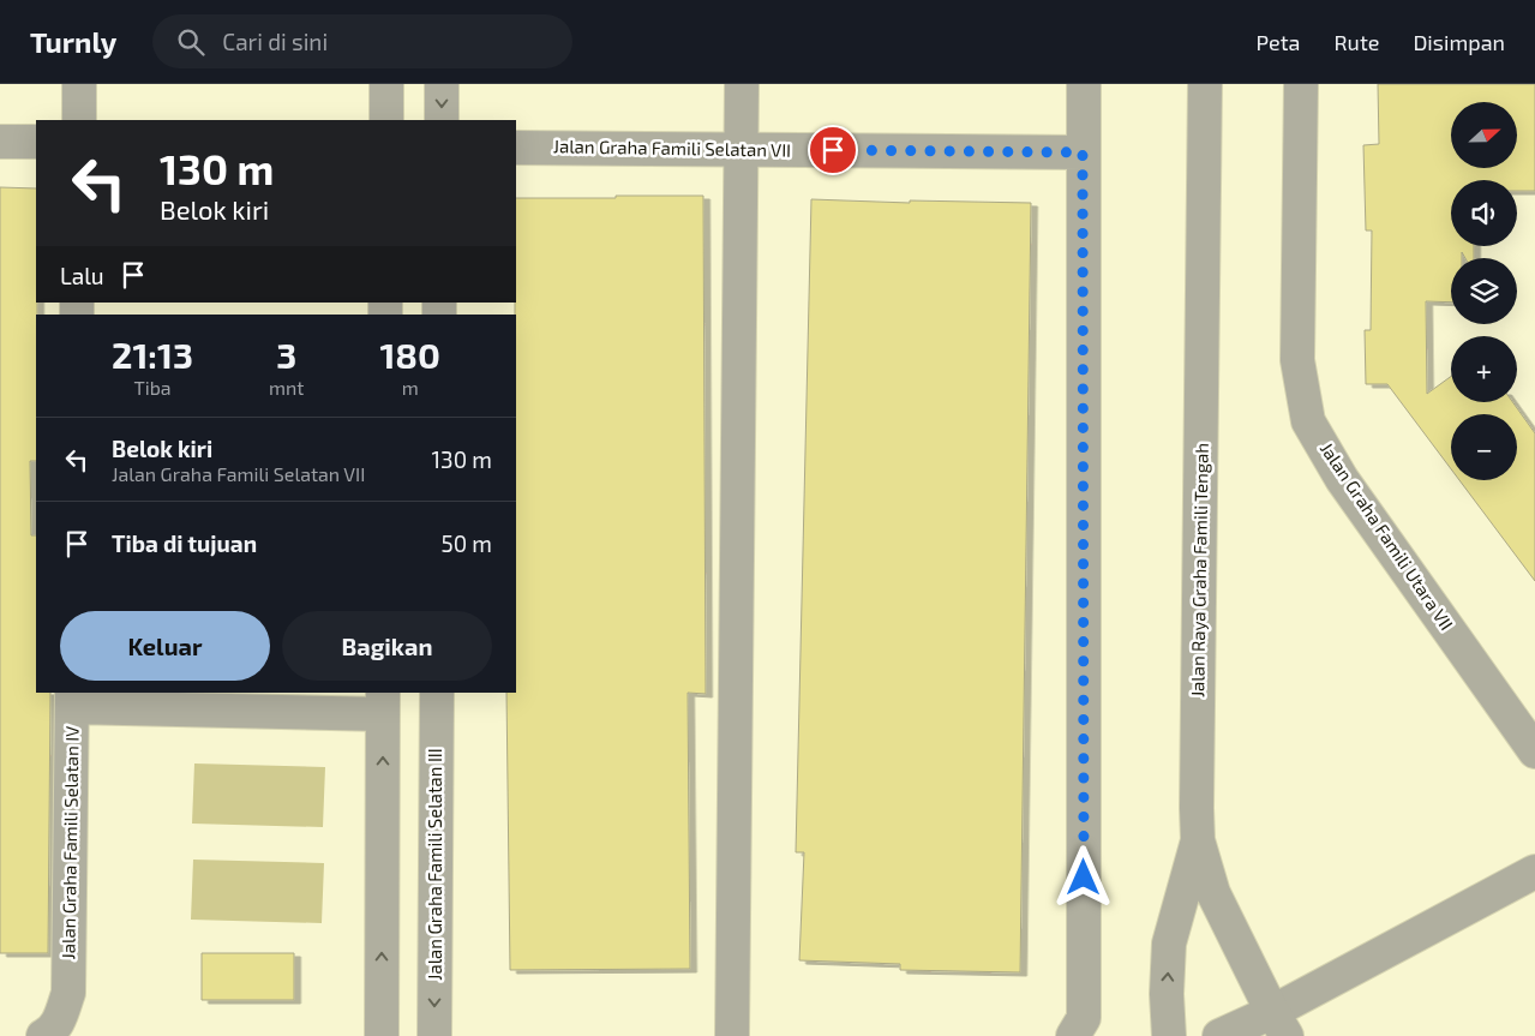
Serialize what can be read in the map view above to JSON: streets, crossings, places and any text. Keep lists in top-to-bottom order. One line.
{"streets":{"street":["Jalan Graha Famili Selatan VII","Jalan Graha Famili Utara VII","Jalan Raya Graha Famili Tengah","Jalan Graha Famili Selatan IV","Jalan Graha Famili Selatan III"]},"north":"right","page":{"header":"Turnly","search":"Cari di sini","nav":["Peta","Rute","Disimpan"],"map_buttons":["+","−"],"turn":["130 m","Belok kiri"],"then":"Lalu","eta":["21:13","Tiba","3","mnt","180","m"],"list":[{"name":"Belok kiri","note":"Jalan Graha Famili Selatan VII","value":"130 m"},{"name":"Tiba di tujuan","value":"50 m"}],"buttons":["Keluar","Bagikan"]}}
